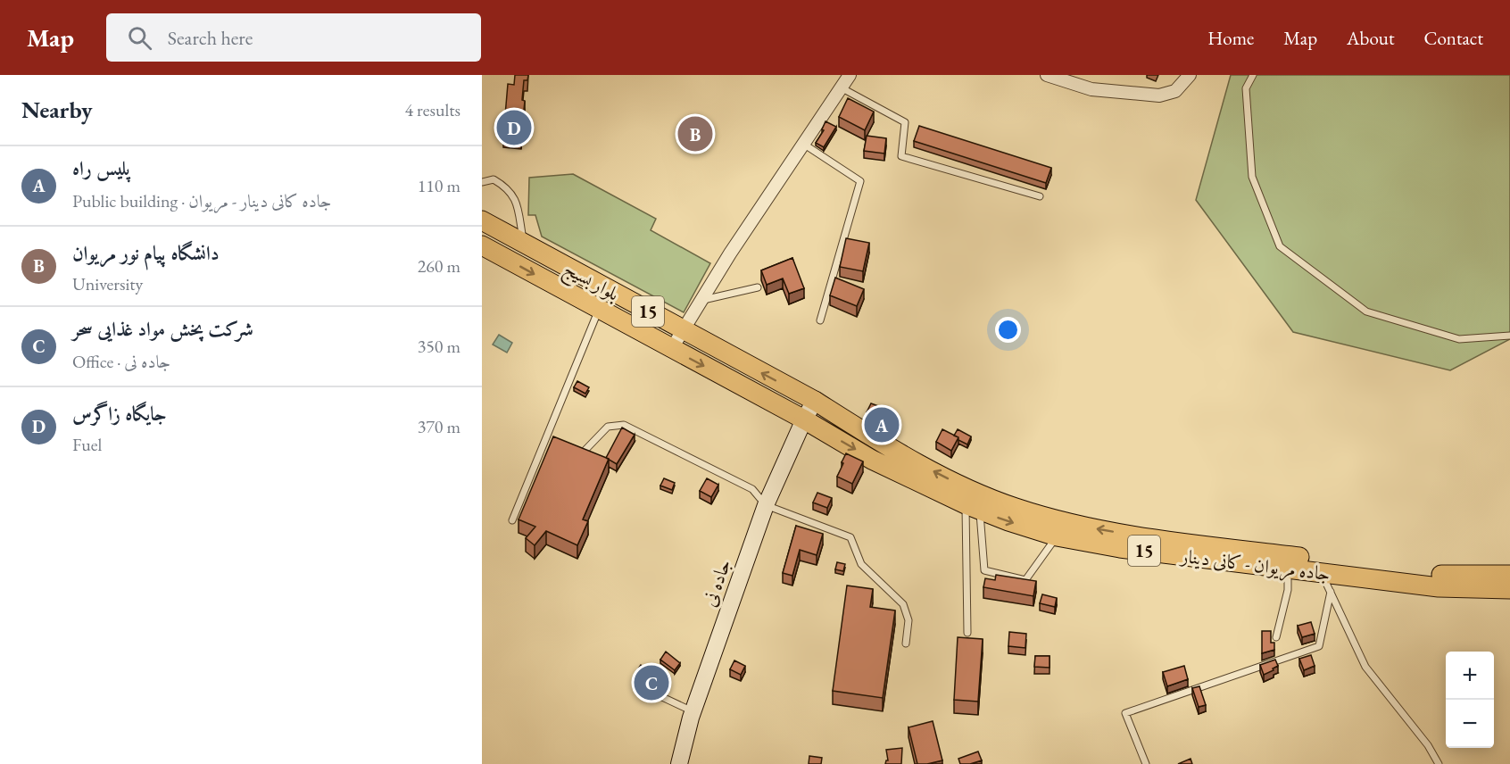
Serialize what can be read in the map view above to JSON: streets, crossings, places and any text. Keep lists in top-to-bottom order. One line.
{"streets":{"main road":["بلوار بسیج","15","جاده مریوان - کانی دینار","جاده نی"]},"crossings":[["بلوار بسیج","15"],["بلوار بسیج","جاده مریوان - کانی دینار"],["بلوار بسیج","جاده نی"],["15","جاده نی"],["جاده مریوان - کانی دینار","جاده نی"]],"page":{"header":"Map","search":"Search here","nav":["Home","Map","About","Contact"],"heading":["Nearby","4 results"],"pins":["D","B","A","C"],"list":[{"mark":"A","name":"پلیس راه","note":"Public building · جاده کانی دینار - مریوان","value":"110 m"},{"mark":"B","name":"دانشگاه پیام نور مریوان","note":"University","value":"260 m"},{"mark":"C","name":"شرکت پخش مواد غذایی سحر","note":"Office · جاده نی","value":"350 m"},{"mark":"D","name":"جایگاه زاگرس","note":"Fuel","value":"370 m"}],"map_buttons":["+","−"]}}
